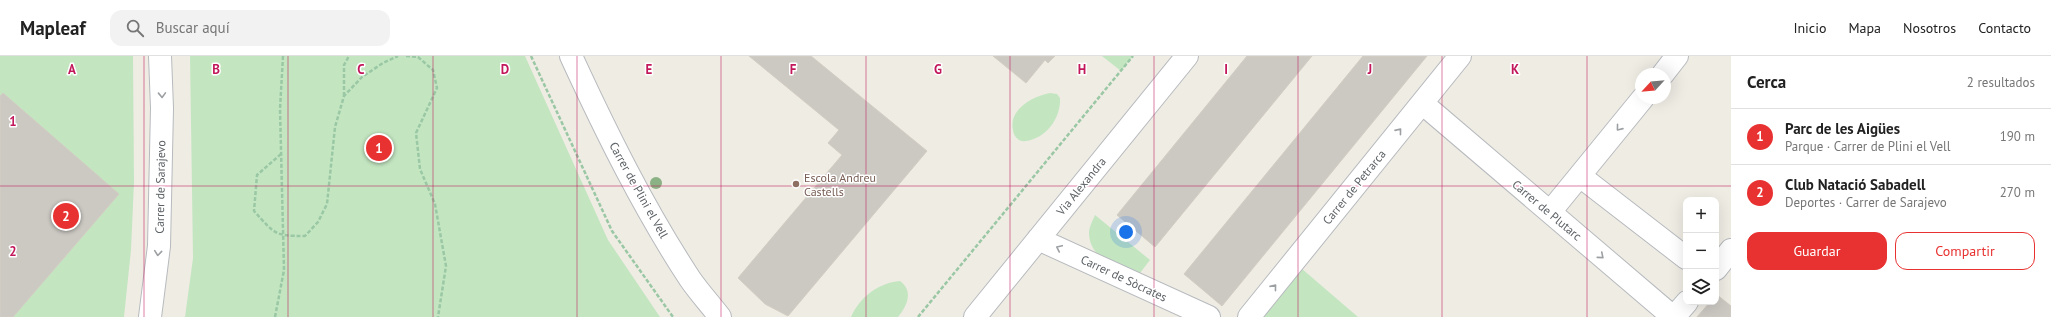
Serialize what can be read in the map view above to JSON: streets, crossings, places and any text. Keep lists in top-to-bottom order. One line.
{"streets":{"street":["Via Alexandra","Carrer de Sarajevo","Carrer de Petrarca","Carrer de Plini el Vell","Carrer de Plutarc","Carrer de Sòcrates"]},"crossings":[["Via Alexandra","Carrer de Sòcrates"],["Carrer de Petrarca","Carrer de Plutarc"]],"one_way":["Carrer de Sarajevo","Carrer de Petrarca","Carrer de Sòcrates"],"places":["Escola Andreu Castells"],"north":"bottom left","page":{"header":"Mapleaf","search":"Buscar aquí","nav":["Inicio","Mapa","Nosotros","Contacto"],"heading":["Cerca","2 resultados"],"list":[{"mark":"1","name":"Parc de les Aigües","note":"Parque · Carrer de Plini el Vell","value":"190 m"},{"mark":"2","name":"Club Natació Sabadell","note":"Deportes · Carrer de Sarajevo","value":"270 m"}],"pins":["1","2"],"map_buttons":["+","−"],"buttons":["Guardar","Compartir"]},"grid":{"columns":["A","B","C","D","E","F","G","H","I","J","K"],"rows":["1","2"]}}
